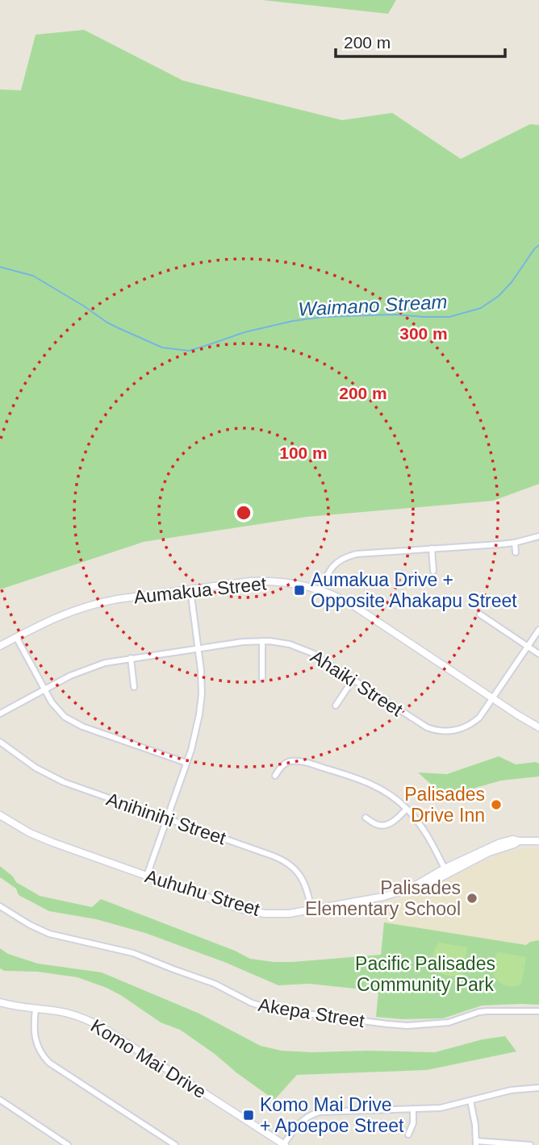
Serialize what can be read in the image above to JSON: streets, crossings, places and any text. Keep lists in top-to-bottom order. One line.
{"streets":{"street":["Aumakua Street","Ahaiki Street","Anihinihi Street","Auhuhu Street","Akepa Street","Komo Mai Drive"]},"crossings":[["Aumakua Street","Ahaiki Street"],["Anihinihi Street","Auhuhu Street"]],"water":["Waimano Stream"],"parks":["Pacific Palisades Community Park"],"places":{"transit":["Aumakua Drive + Opposite Ahakapu Street","Komo Mai Drive + Apoepoe Street"],"other":["Palisades Drive Inn","Palisades Elementary School"]},"scale_bar":"200 m","rings":["300 m","200 m","100 m"]}
